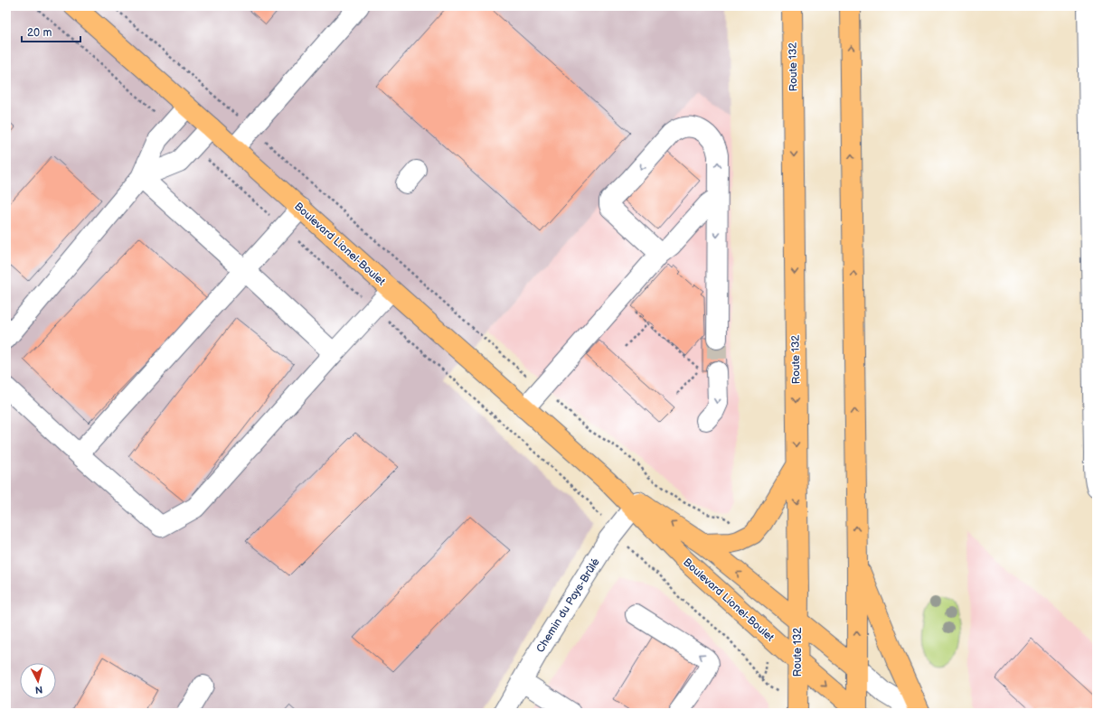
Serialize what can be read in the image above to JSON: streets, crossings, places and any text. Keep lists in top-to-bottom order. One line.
{"streets":{"main road":["Route 132","Boulevard Lionel-Boulet"],"street":["Chemin du Pays-Brûlé"]},"crossings":[["Route 132","Boulevard Lionel-Boulet"],["Boulevard Lionel-Boulet","Chemin du Pays-Brûlé"]],"scale_bar":"20 m","north":"bottom"}
